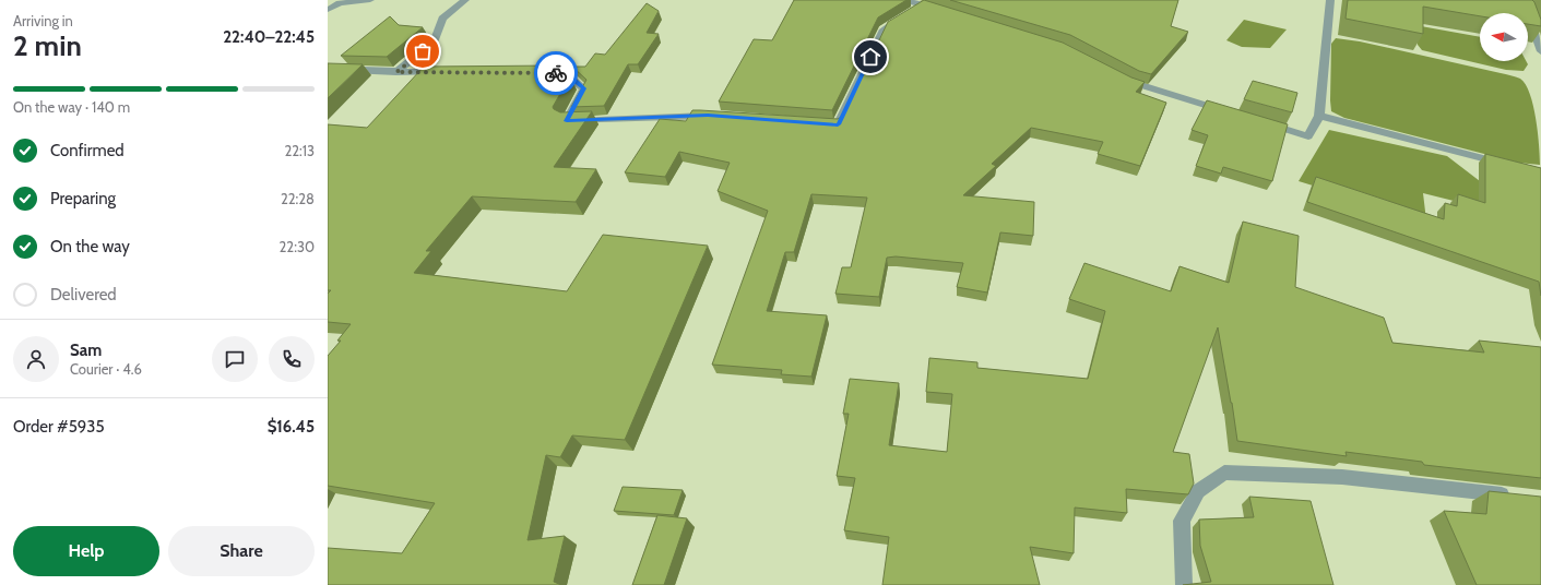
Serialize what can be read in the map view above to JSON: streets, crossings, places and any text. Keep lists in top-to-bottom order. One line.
{"north":"left","page":{"heading":["2 min","Arriving in","22:40–22:45"],"panel":["Sam","Courier · 4.6","Order #5935","$16.45"],"bar":"On the way · 140 m","list":[["Confirmed","22:13"],["Preparing","22:28"],["On the way","22:30"],"Delivered"],"buttons":["Help","Share"]}}
